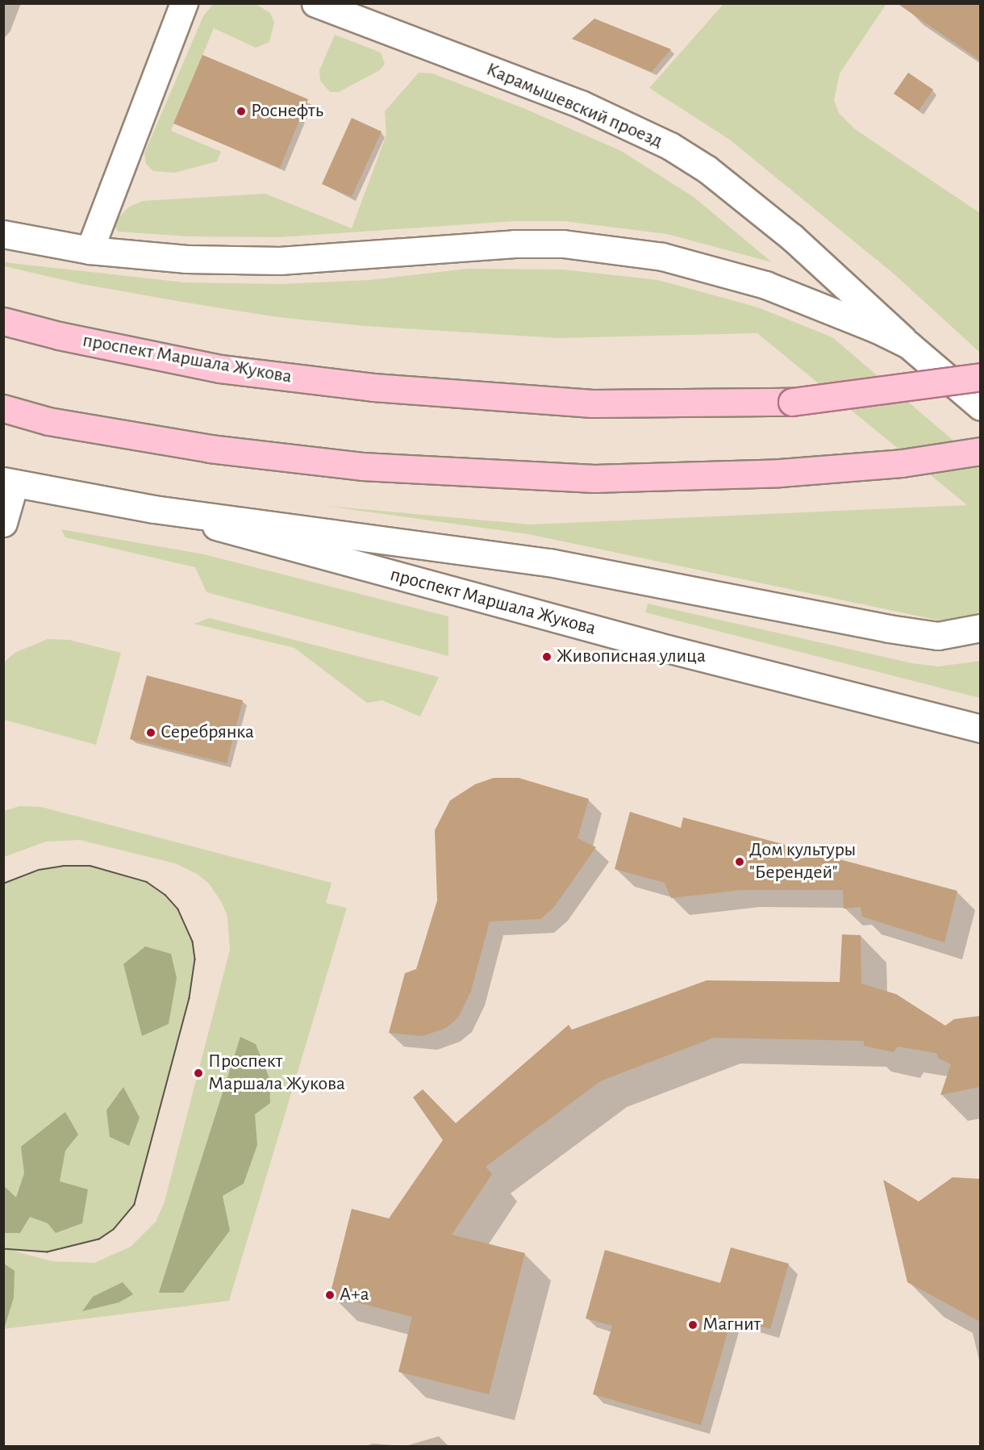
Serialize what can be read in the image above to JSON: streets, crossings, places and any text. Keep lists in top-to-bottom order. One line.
{"streets":{"main road":["Карамышевский проезд","проспект Маршала Жукова"]},"places":["Роснефть","Живописная улица","Серебрянка","Дом культуры \"Берендей\"","Проспект Маршала Жукова","А+а","Магнит"]}
